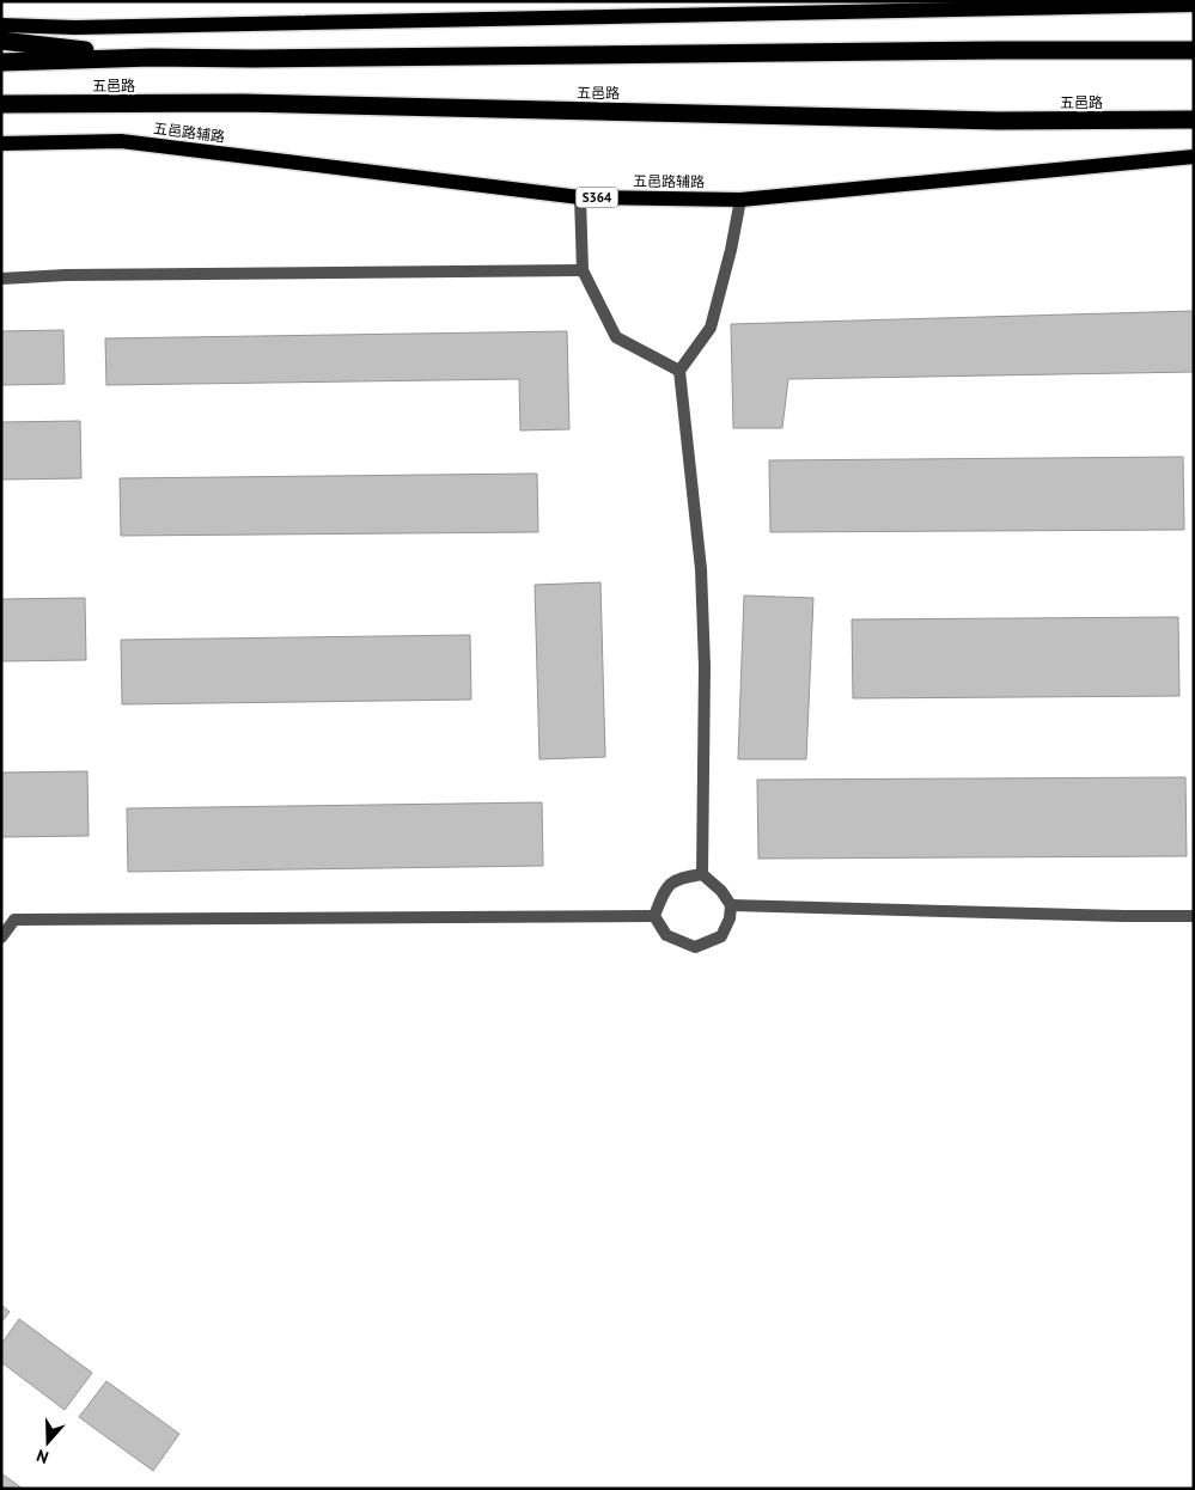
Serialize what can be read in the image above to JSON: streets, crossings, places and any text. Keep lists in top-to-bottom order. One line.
{"streets":{"highway":["五邑路"],"main road":["五邑路辅路","S364"]},"north":"bottom"}
